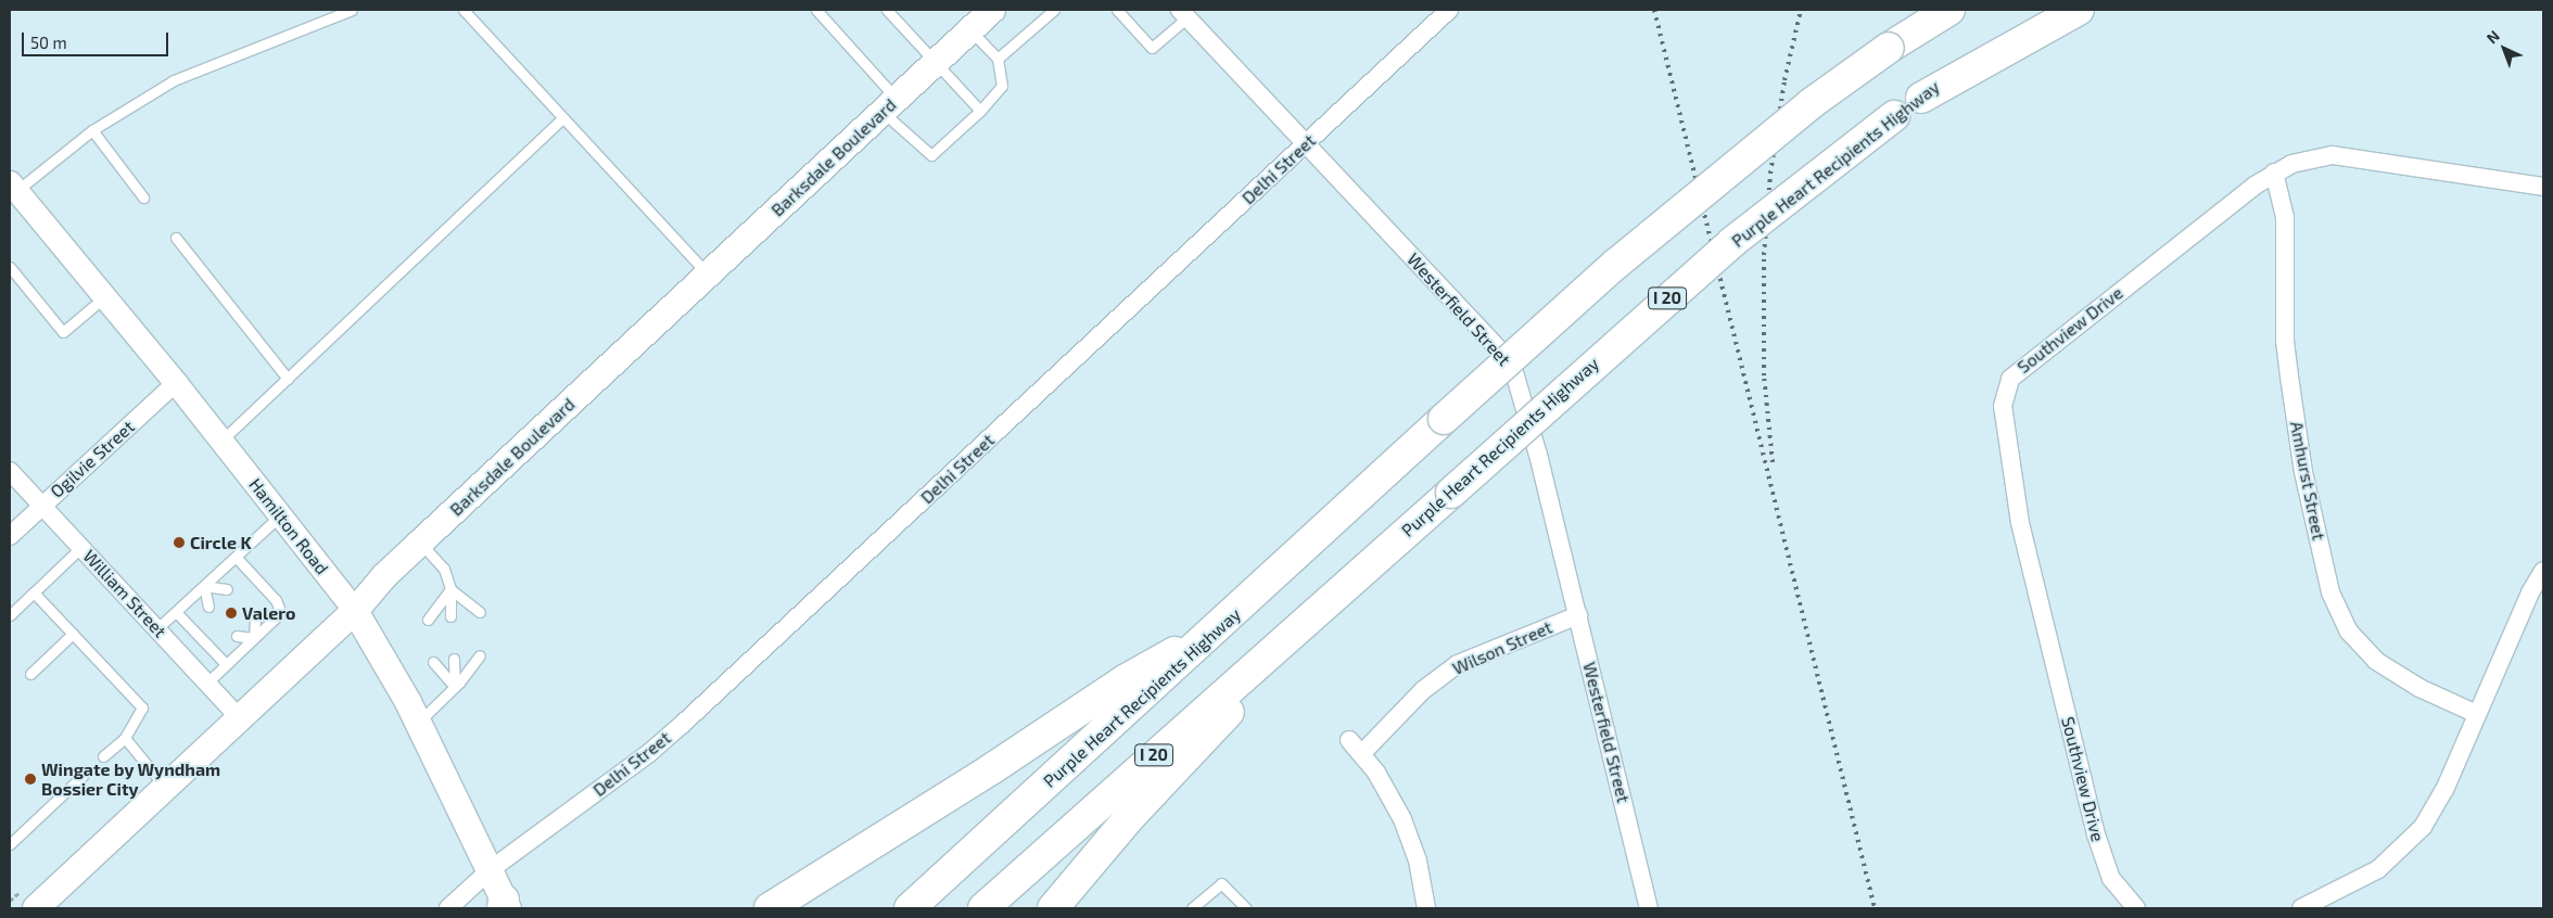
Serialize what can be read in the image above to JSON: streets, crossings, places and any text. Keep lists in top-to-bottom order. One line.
{"streets":{"highway":["Purple Heart Recipients Highway","I 20"],"main road":["Barksdale Boulevard","Hamilton Road"],"street":["Delhi Street","Westerfield Street","Southview Drive","Ogilvie Street","Amhurst Street","William Street","Wilson Street"]},"crossings":[["Barksdale Boulevard","Hamilton Road"],["Barksdale Boulevard","William Street"],["Delhi Street","Westerfield Street"],["Delhi Street","Hamilton Road"],["Westerfield Street","Wilson Street"],["Southview Drive","Amhurst Street"],["Ogilvie Street","Hamilton Road"],["Ogilvie Street","William Street"]],"places":["Circle K","Valero","Wingate by Wyndham Bossier City"],"scale_bar":"50 m","north":"top left"}
